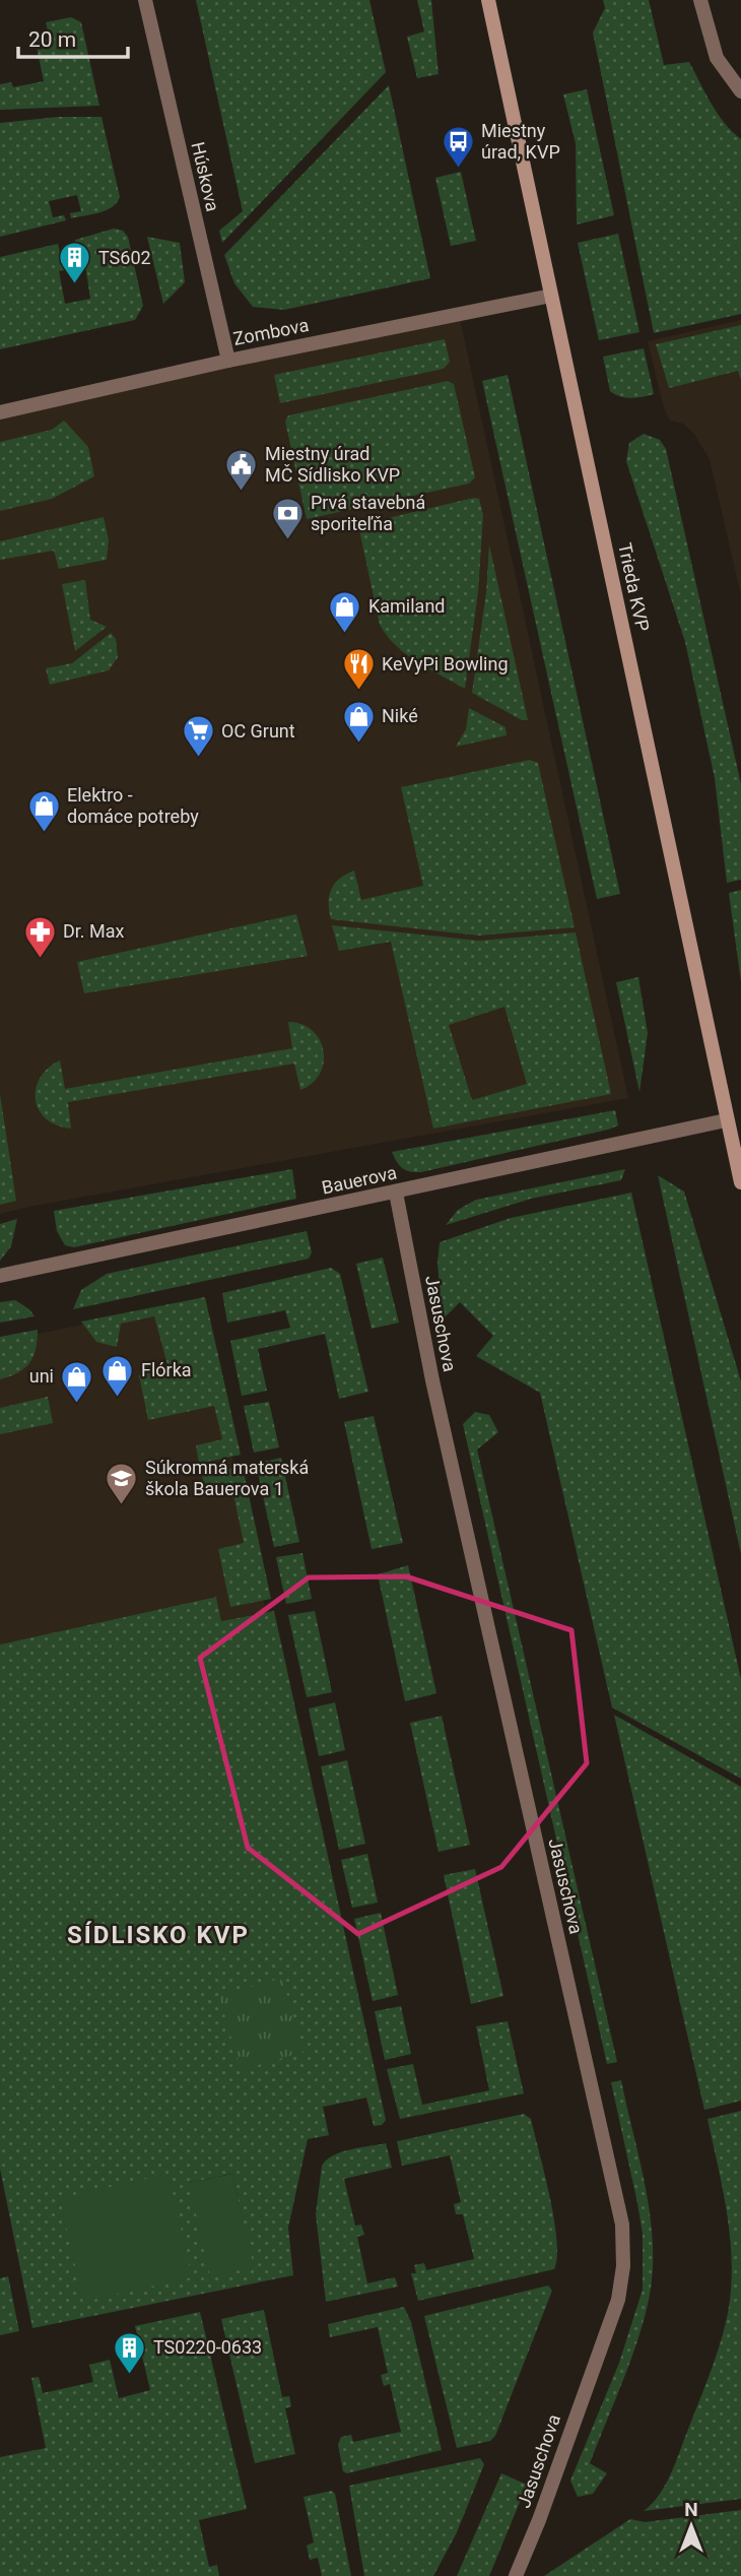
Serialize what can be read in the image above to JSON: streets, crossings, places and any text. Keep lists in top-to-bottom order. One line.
{"streets":{"street":["Húskova","Zombova","Trieda KVP","Bauerova","Jasuschova"]},"crossings":[["Húskova","Zombova"],["Zombova","Trieda KVP"],["Trieda KVP","Bauerova"],["Bauerova","Jasuschova"]],"districts":["SÍDLISKO KVP"],"places":{"bus stop":["Miestny úrad, KVP"],"building":["TS602","TS0220-0633"],"public building":["Miestny úrad MČ Sídlisko KVP"],"bank":["Prvá stavebná sporiteľňa"],"shop":["Kamiland","Niké","Elektro - domáce potreby","Flórka","uni"],"restaurant":["KeVyPi Bowling"],"supermarket":["OC Grunt"],"pharmacy":["Dr. Max"],"school or university":["Súkromná materská škola Bauerova 1"]},"scale_bar":"20 m","north":"top"}
